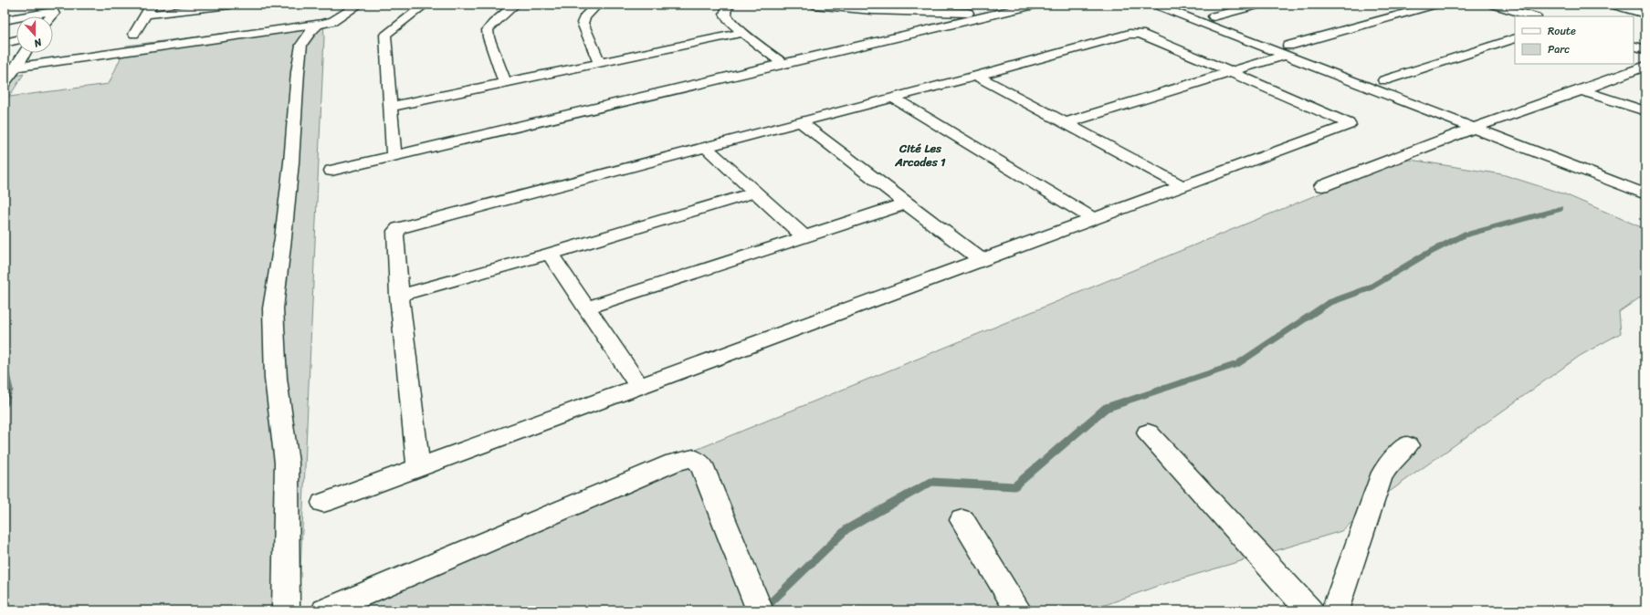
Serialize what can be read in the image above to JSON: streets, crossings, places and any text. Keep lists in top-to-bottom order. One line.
{"districts":["Cité Les Arcades 1"],"legend":["Route","Parc"],"north":"bottom"}
